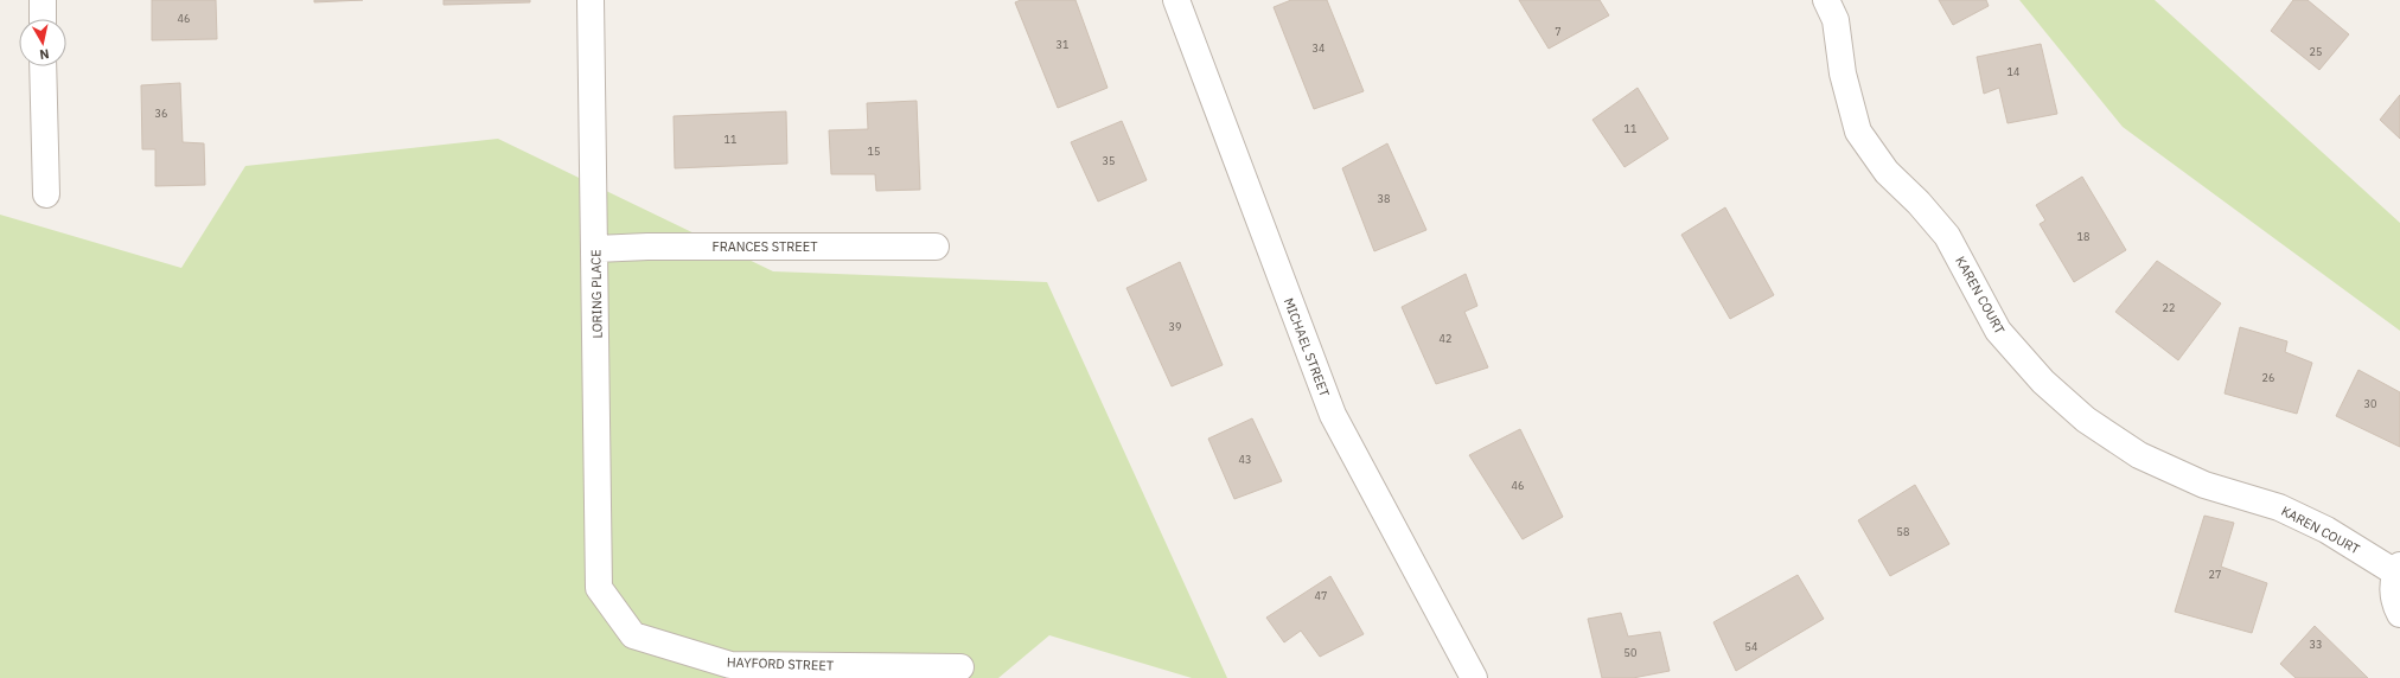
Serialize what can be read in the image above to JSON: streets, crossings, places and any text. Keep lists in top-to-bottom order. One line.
{"streets":{"street":["FRANCES STREET","LORING PLACE","KAREN COURT","MICHAEL STREET","HAYFORD STREET"]},"crossings":[["FRANCES STREET","LORING PLACE"],["LORING PLACE","HAYFORD STREET"]],"house_numbers":["46","7","31","34","25","14","36","11","11","15","35","38","18","22","39","42","26","30","43","46","58","27","47","33","54","50"],"north":"bottom"}
